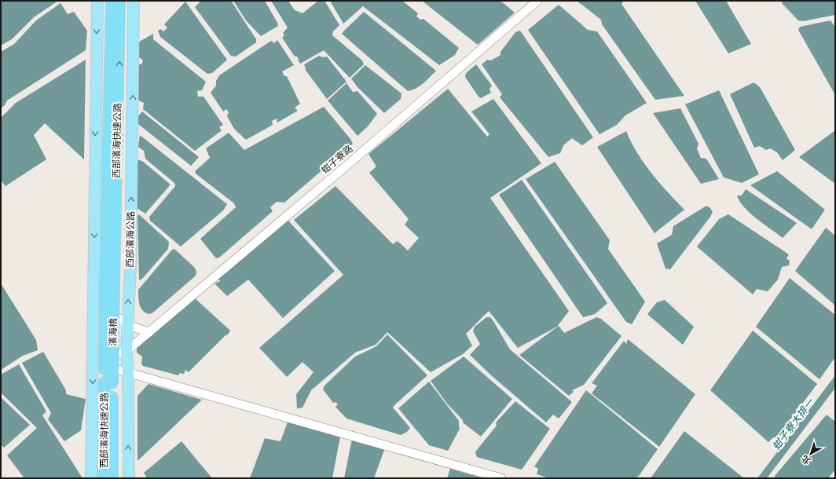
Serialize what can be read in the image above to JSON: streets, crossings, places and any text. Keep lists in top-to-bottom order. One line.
{"streets":{"highway":["西部濱海快速公路","濱海橋"],"main road":["西部濱海公路"],"street":["蚶子寮路"]},"crossings":[["西部濱海快速公路","濱海橋"],["蚶子寮路","西部濱海公路"]],"water":["蚶子寮大排一"],"north":"bottom left"}
